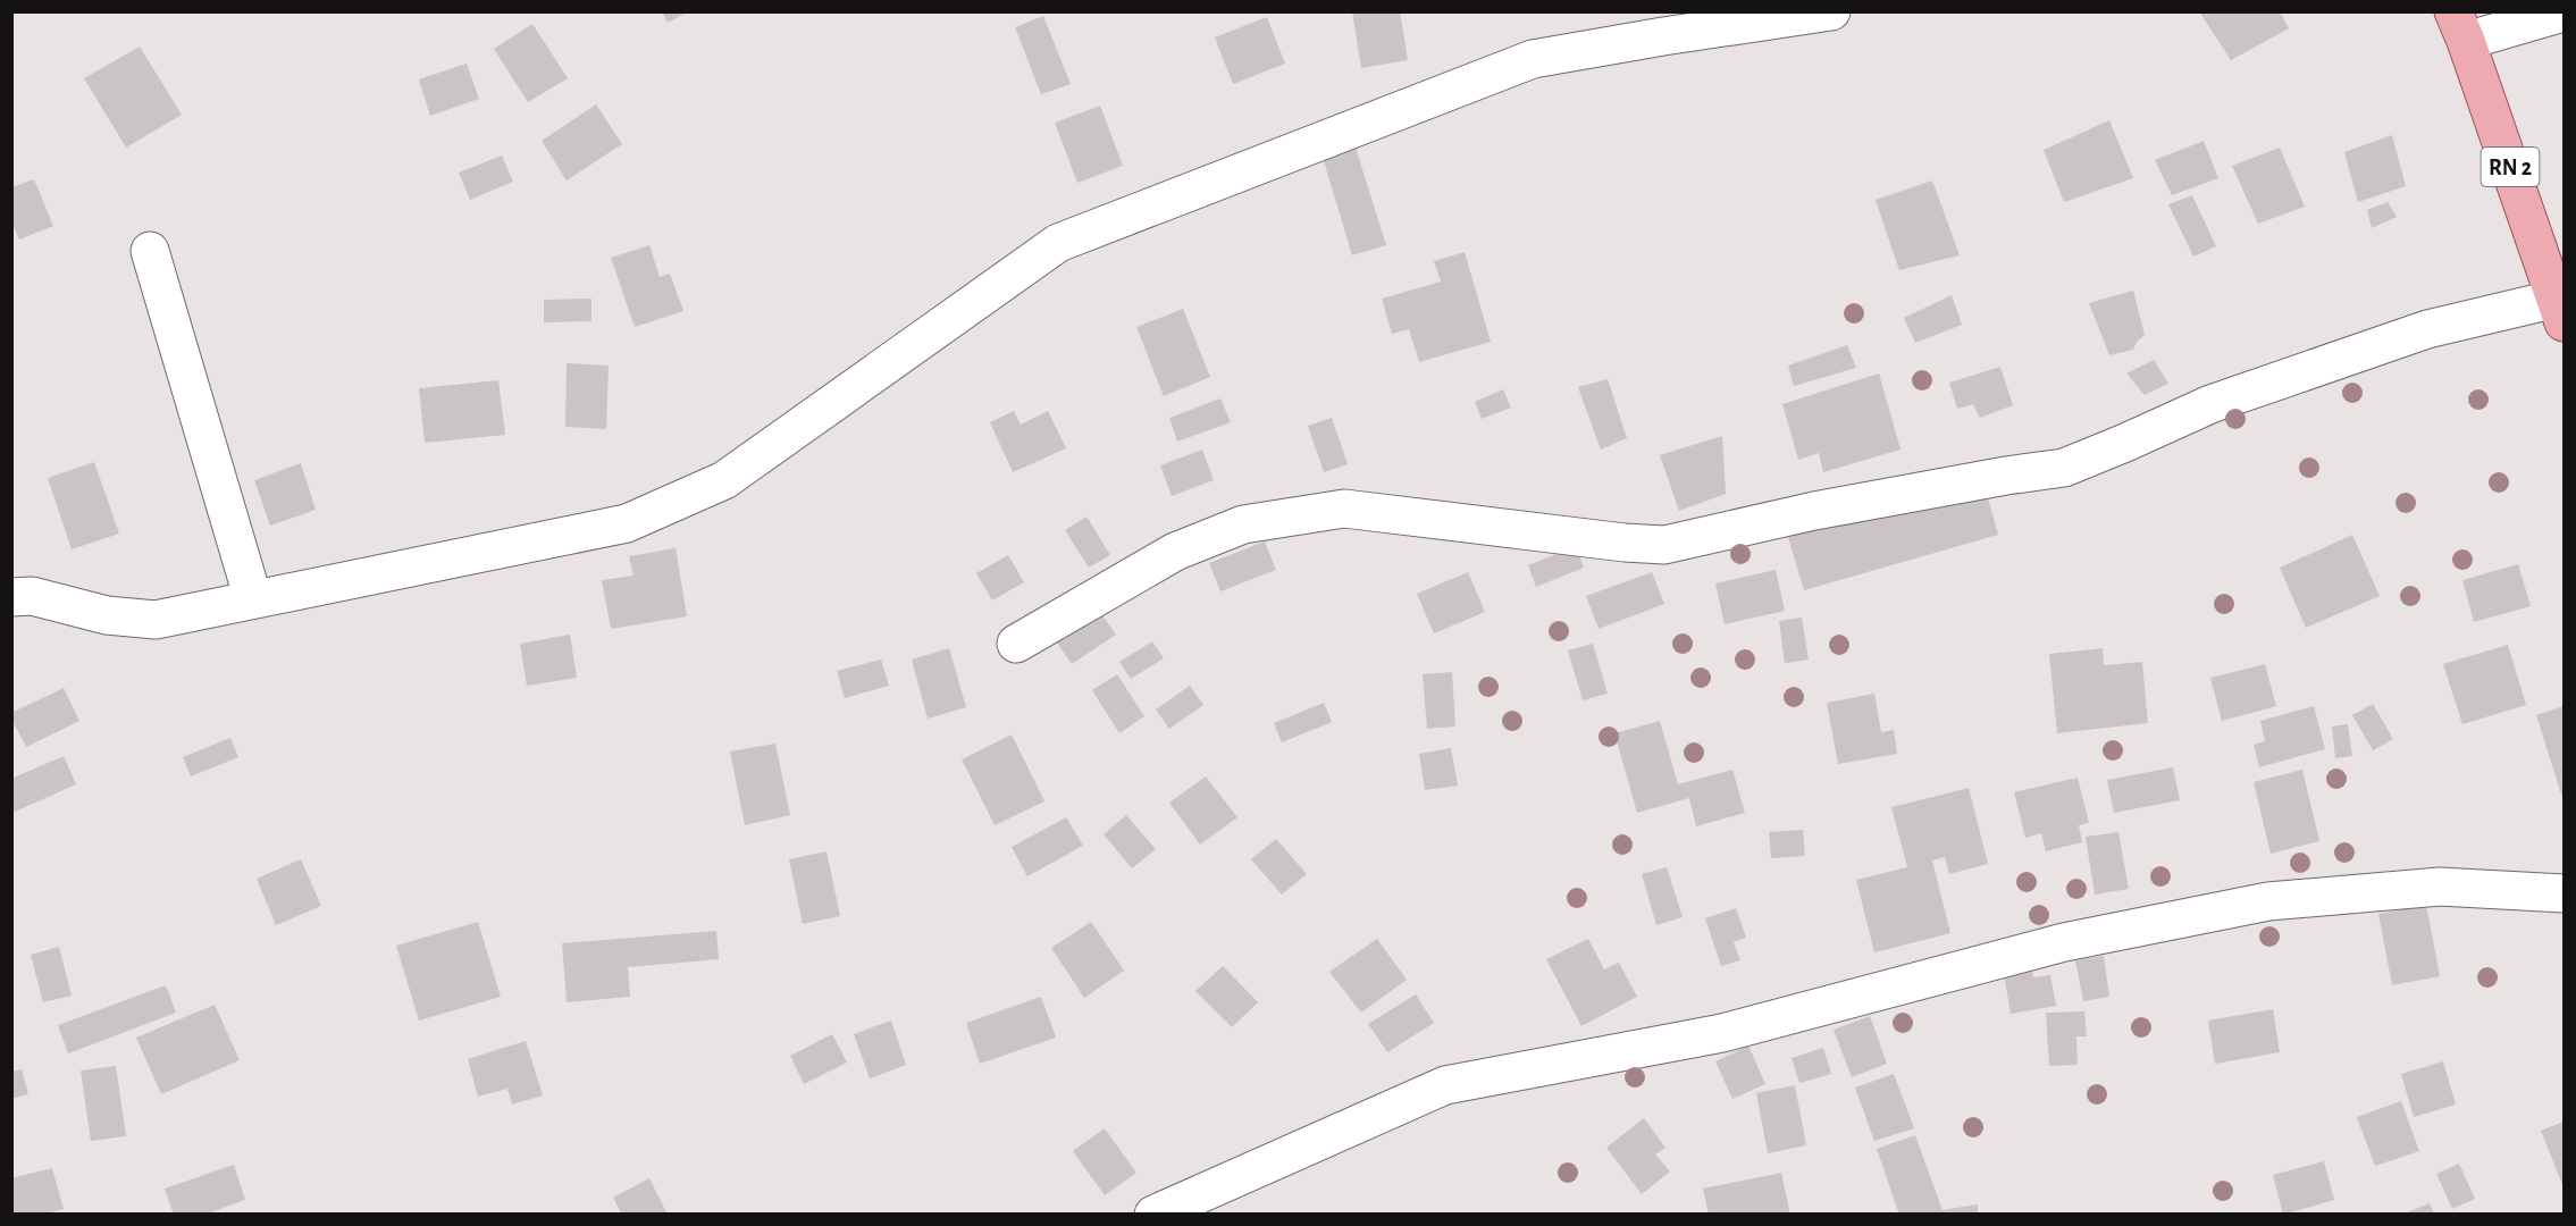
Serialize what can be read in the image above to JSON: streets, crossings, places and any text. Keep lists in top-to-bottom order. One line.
{"streets":{"main road":["RN 2"]}}
